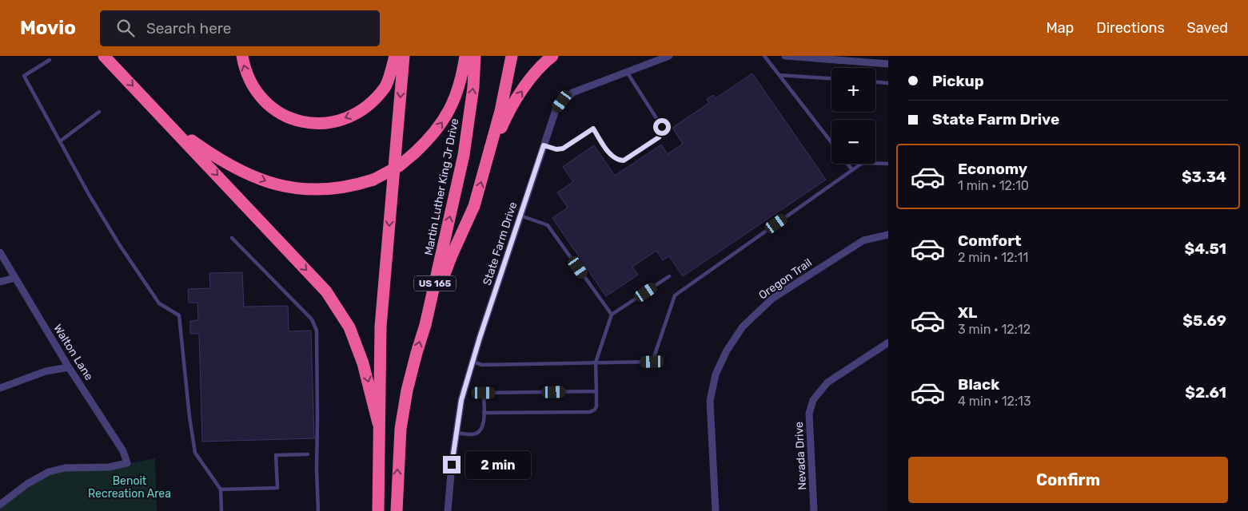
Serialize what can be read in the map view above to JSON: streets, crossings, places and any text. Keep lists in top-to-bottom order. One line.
{"streets":{"highway":["Martin Luther King Jr Drive","US 165"],"street":["State Farm Drive","Oregon Trail","Walton Lane","Nevada Drive"]},"parks":["Benoit Recreation Area"],"page":{"header":"Movio","search":"Search here","nav":["Map","Directions","Saved"],"banner":["Pickup","State Farm Drive"],"map_buttons":["+","−"],"list":[{"name":"Economy","note":"1 min · 12:10","value":"$3.34"},{"name":"Comfort","note":"2 min · 12:11","value":"$4.51"},{"name":"XL","note":"3 min · 12:12","value":"$5.69"},{"name":"Black","note":"4 min · 12:13","value":"$2.61"}],"buttons":"Confirm","bubble":"2 min"}}
